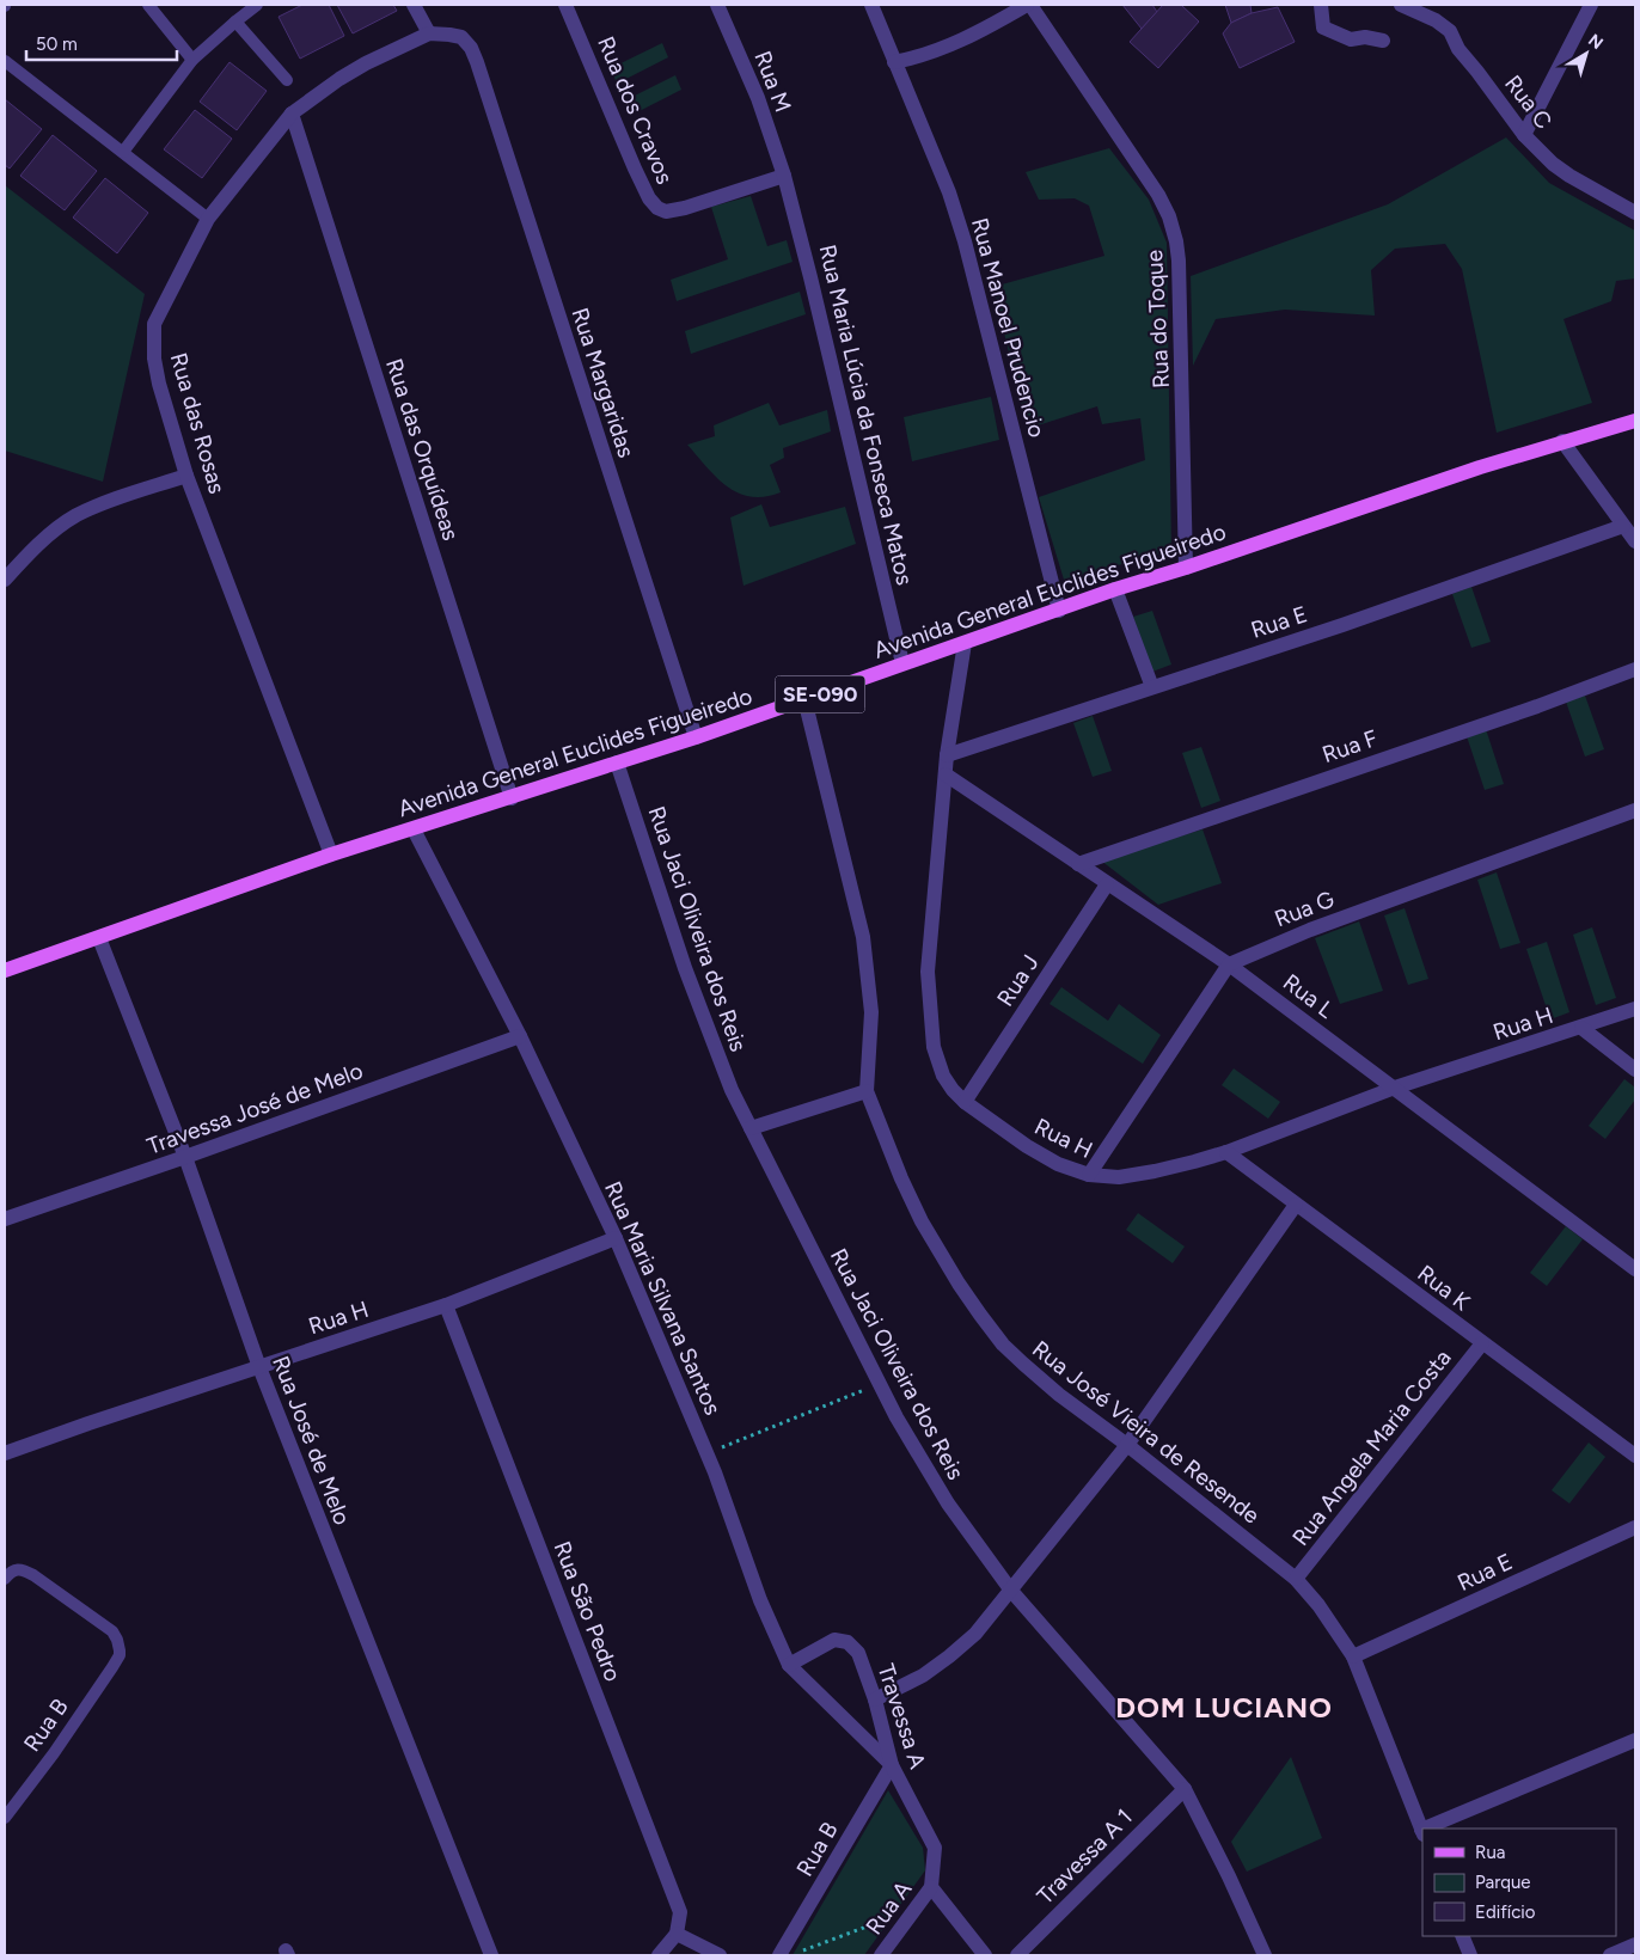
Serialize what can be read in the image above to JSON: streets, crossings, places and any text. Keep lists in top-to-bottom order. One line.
{"streets":{"main road":["Avenida General Euclides Figueiredo","SE-090"],"street":["Rua M","Rua C","Rua dos Cravos","Rua do Toque","Rua Manoel Prudencio","Rua Margaridas","Rua Maria Lúcia da Fonseca Matos","Rua das Rosas","Rua das Orquídeas","Rua E","Rua F","Rua G","Rua Jaci Oliveira dos Reis","Rua J","Rua L","Rua H","Travessa José de Melo","Rua K","Rua Maria Silvana Santos","Rua José Vieira de Resende","Rua José de Melo","Rua Angela Maria Costa","Rua São Pedro","Travessa A","Rua B","Travessa A 1","Rua A"]},"crossings":[["Rua M","Rua dos Cravos"],["Rua M","Rua Maria Lúcia da Fonseca Matos"],["Rua dos Cravos","Rua Maria Lúcia da Fonseca Matos"],["Rua do Toque","Avenida General Euclides Figueiredo"],["Rua Manoel Prudencio","Avenida General Euclides Figueiredo"],["Rua Margaridas","Rua das Rosas"],["Rua Margaridas","Avenida General Euclides Figueiredo"],["Rua Maria Lúcia da Fonseca Matos","Avenida General Euclides Figueiredo"],["Rua das Rosas","Rua das Orquídeas"],["Rua das Rosas","Avenida General Euclides Figueiredo"],["Rua das Orquídeas","Avenida General Euclides Figueiredo"],["Avenida General Euclides Figueiredo","Rua Jaci Oliveira dos Reis"],["Avenida General Euclides Figueiredo","Rua H"],["Avenida General Euclides Figueiredo","Rua Maria Silvana Santos"],["Avenida General Euclides Figueiredo","Rua José Vieira de Resende"],["Avenida General Euclides Figueiredo","Rua José de Melo"],["Rua E","Rua H"],["Rua E","Rua José Vieira de Resende"],["Rua F","Rua L"],["Rua G","Rua L"],["Rua Jaci Oliveira dos Reis","Travessa A 1"],["Rua J","Rua L"],["Rua J","Rua H"],["Rua L","Rua H"],["Rua H","Rua K"],["Rua H","Rua Maria Silvana Santos"],["Rua H","Rua José de Melo"],["Rua H","Rua São Pedro"],["Travessa José de Melo","Rua Maria Silvana Santos"],["Travessa José de Melo","Rua José de Melo"],["Rua K","Rua Angela Maria Costa"],["Rua Maria Silvana Santos","Travessa A"],["Rua Maria Silvana Santos","Rua B"],["Rua José Vieira de Resende","Rua Angela Maria Costa"],["Travessa A","Rua B"],["Travessa A","Rua A"]],"districts":["DOM LUCIANO"],"legend":["Rua","Parque","Edifício"],"scale_bar":"50 m","north":"top right"}
